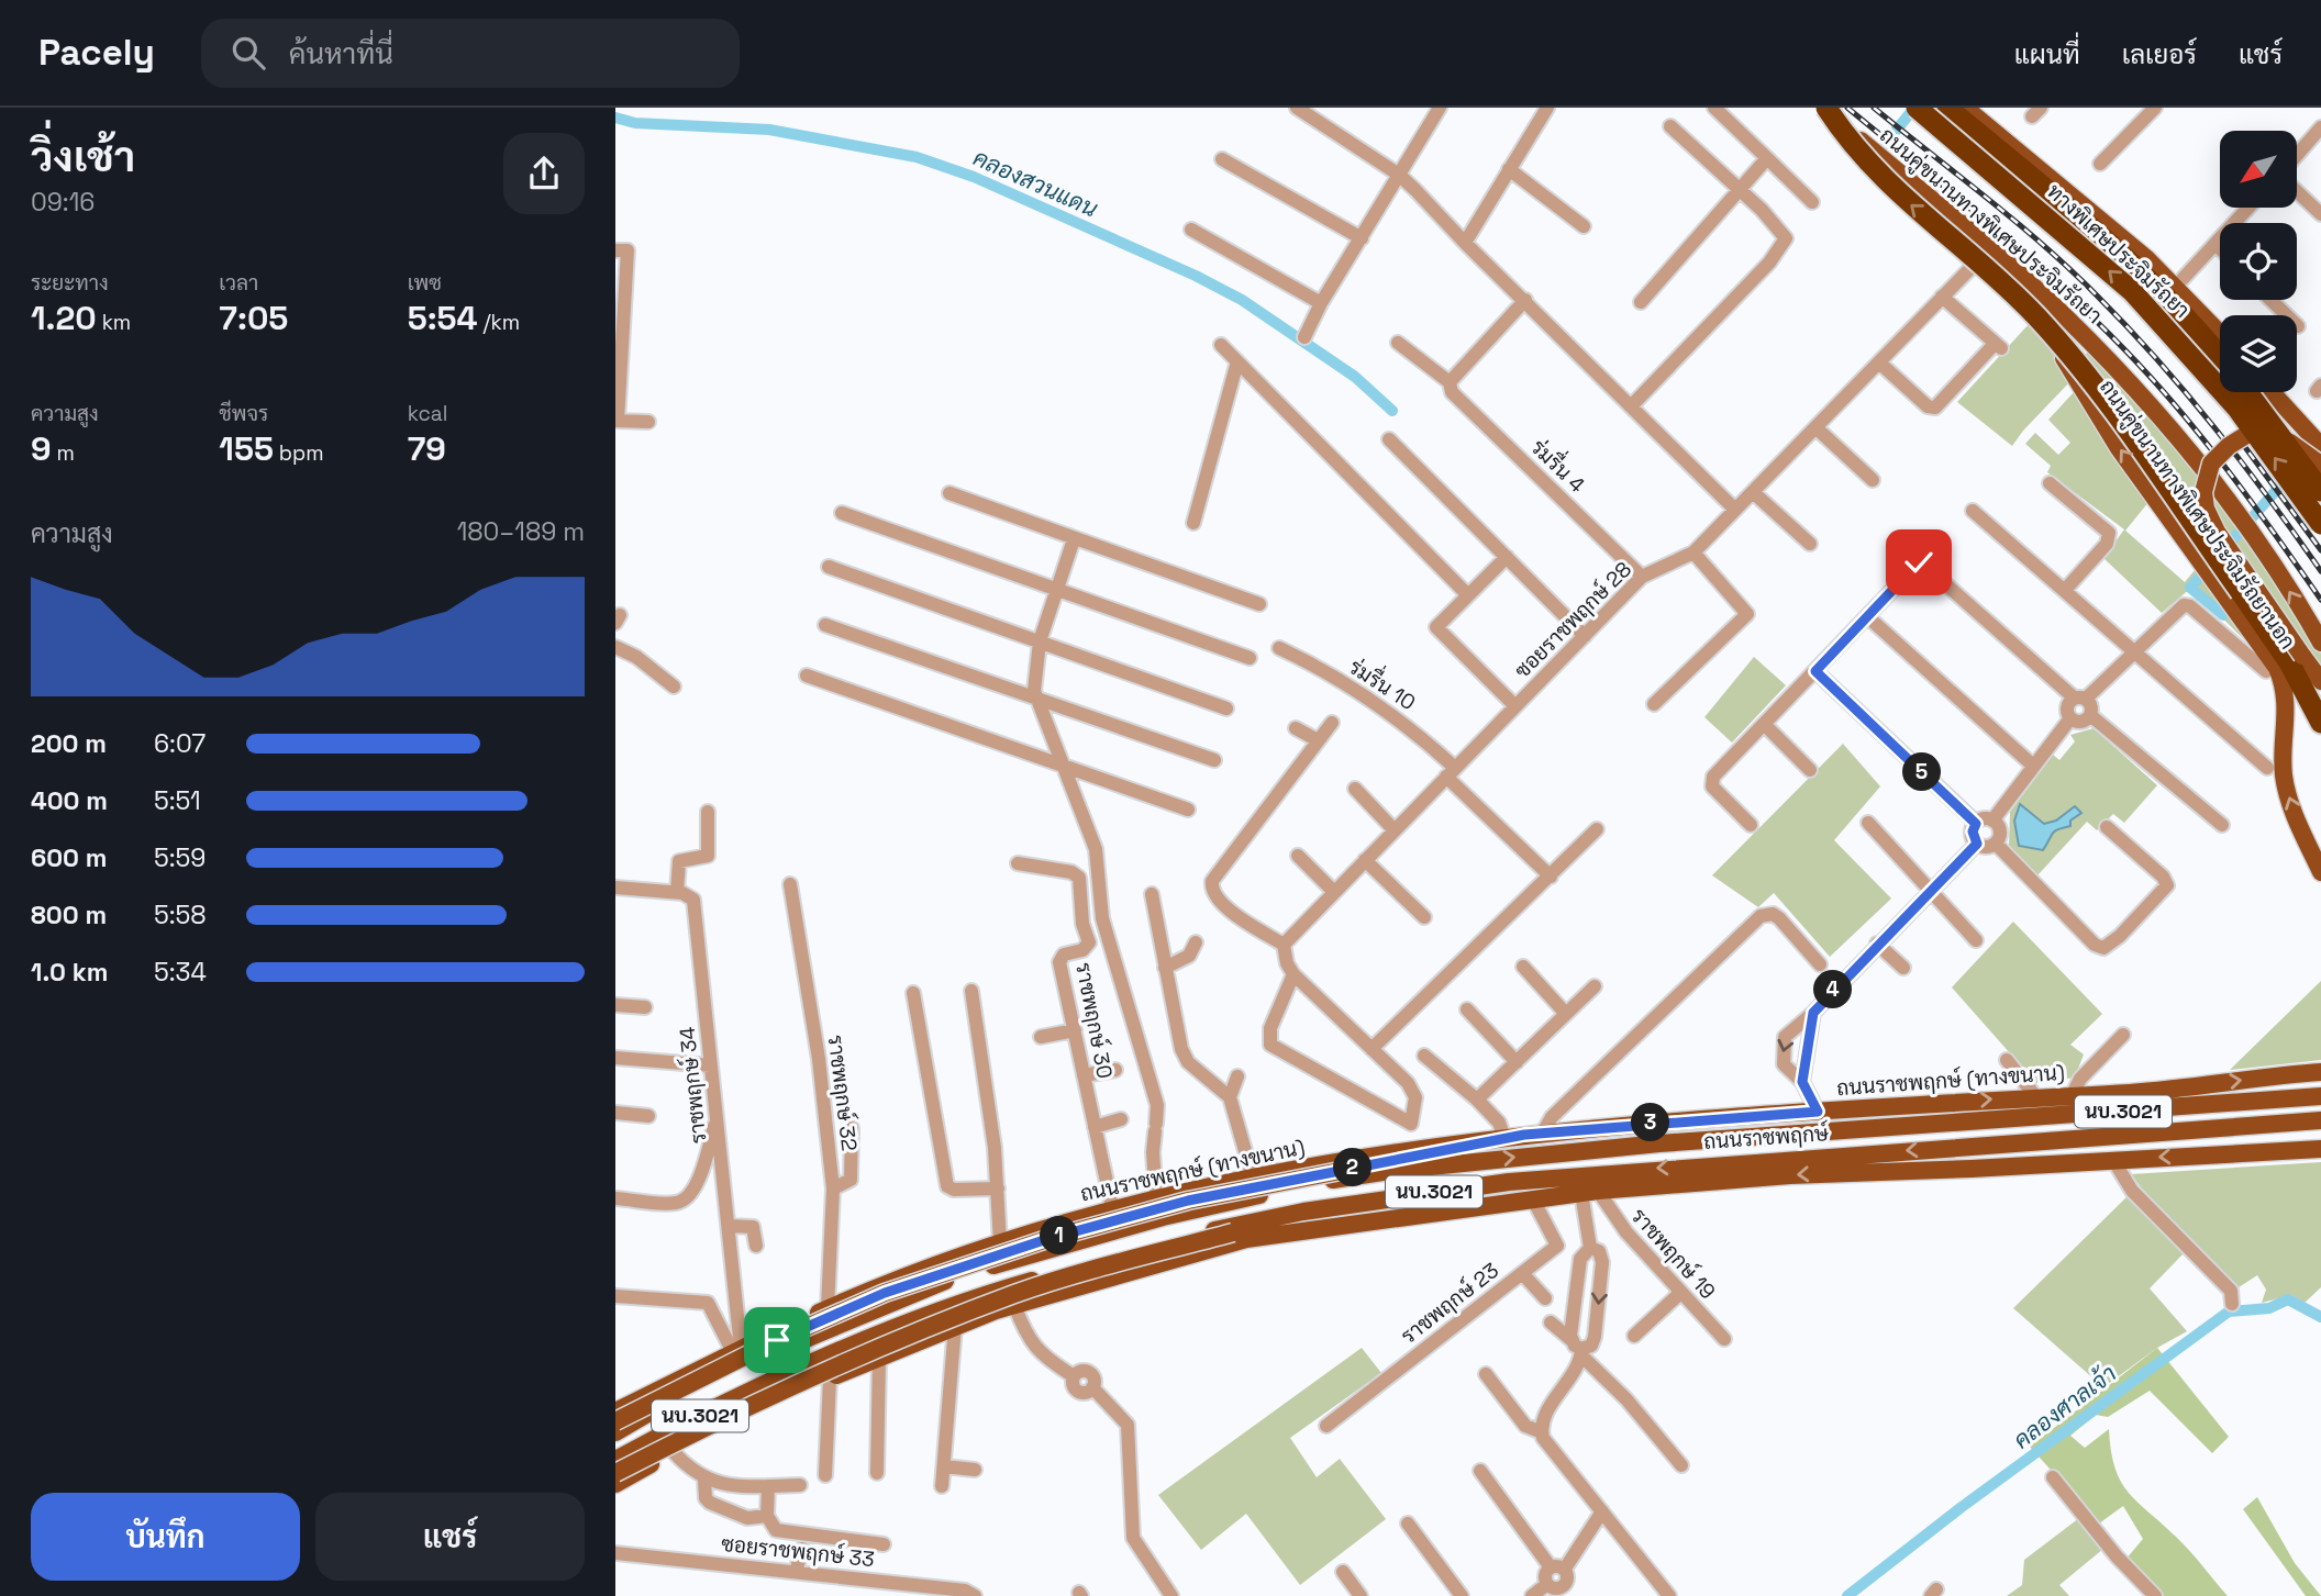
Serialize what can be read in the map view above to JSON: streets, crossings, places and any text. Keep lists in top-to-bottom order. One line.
{"streets":{"highway":["ทางพิเศษประจิมรัถยา"],"main road":["ถนนคู่ขนานทางพิเศษประจิมรัถยา","ถนนคู่ขนานทางพิเศษประจิมรัถยานอก","ถนนราชพฤกษ์ (ทางขนาน)","นบ.3021","ถนนราชพฤกษ์"],"street":["ร่มรื่น 4","ซอยราชพฤกษ์ 28","ร่มรื่น 10","ราชพฤกษ์ 30","ราชพฤกษ์ 34","ราชพฤกษ์ 32","ราชพฤกษ์ 19","ราชพฤกษ์ 23","ซอยราชพฤกษ์ 33"]},"crossings":[["ถนนคู่ขนานทางพิเศษประจิมรัถยา","ถนนคู่ขนานทางพิเศษประจิมรัถยานอก"],["ถนนคู่ขนานทางพิเศษประจิมรัถยา","ซอยราชพฤกษ์ 28"],["ร่มรื่น 4","ซอยราชพฤกษ์ 28"],["ซอยราชพฤกษ์ 28","ร่มรื่น 10"],["ราชพฤกษ์ 30","ถนนราชพฤกษ์ (ทางขนาน)"],["ถนนราชพฤกษ์ (ทางขนาน)","ราชพฤกษ์ 34"],["ถนนราชพฤกษ์ (ทางขนาน)","ราชพฤกษ์ 32"],["นบ.3021","ราชพฤกษ์ 19"],["นบ.3021","ราชพฤกษ์ 23"]],"one_way":["ถนนคู่ขนานทางพิเศษประจิมรัถยานอก"],"water":["คลองสวนแดน","คลองศาลเจ้า"],"north":"bottom left","page":{"header":"Pacely","search":"ค้นหาที่นี่","nav":["แผนที่","เลเยอร์","แชร์"],"heading":["วิ่งเช้า","09:16"],"stats":[["ระยะทาง","1.20 km"],["เวลา","7:05"],["เพซ","5:54 /km"],["ความสูง","9 m"],["ชีพจร","155 bpm"],["kcal","79"]],"chart":["ความสูง","180–189 m"],"list":[{"name":"200 m","note":"6:07"},{"name":"400 m","note":"5:51"},{"name":"600 m","note":"5:59"},{"name":"800 m","note":"5:58"},{"name":"1.0 km","note":"5:34"}],"pins":["5","4","3","2","1"],"buttons":["บันทึก","แชร์"]}}
